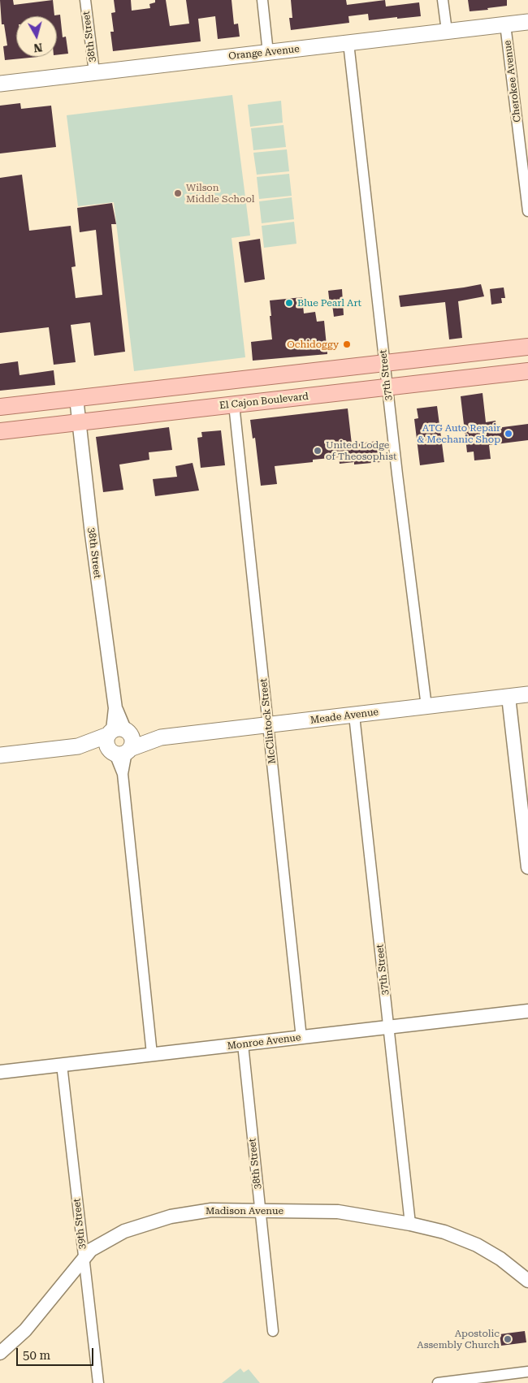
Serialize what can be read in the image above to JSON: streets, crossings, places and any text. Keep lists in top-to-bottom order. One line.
{"streets":{"main road":["Orange Avenue","El Cajon Boulevard","Meade Avenue"],"street":["38th Street","Cherokee Avenue","37th Street","McClintock Street","Monroe Avenue","Madison Avenue","39th Street"]},"crossings":[["38th Street","Orange Avenue"],["38th Street","El Cajon Boulevard"],["38th Street","Meade Avenue"],["38th Street","Monroe Avenue"],["38th Street","Madison Avenue"],["Orange Avenue","Cherokee Avenue"],["Orange Avenue","37th Street"],["37th Street","El Cajon Boulevard"],["37th Street","Meade Avenue"],["37th Street","Monroe Avenue"],["37th Street","Madison Avenue"],["El Cajon Boulevard","McClintock Street"],["Meade Avenue","McClintock Street"],["McClintock Street","Monroe Avenue"],["Monroe Avenue","39th Street"],["Madison Avenue","39th Street"]],"places":["Wilson Middle School","Blue Pearl Art","Ochidoggy","ATG Auto Repair & Mechanic Shop","United Lodge of Theosophist","Apostolic Assembly Church"],"scale_bar":"50 m","north":"bottom"}
